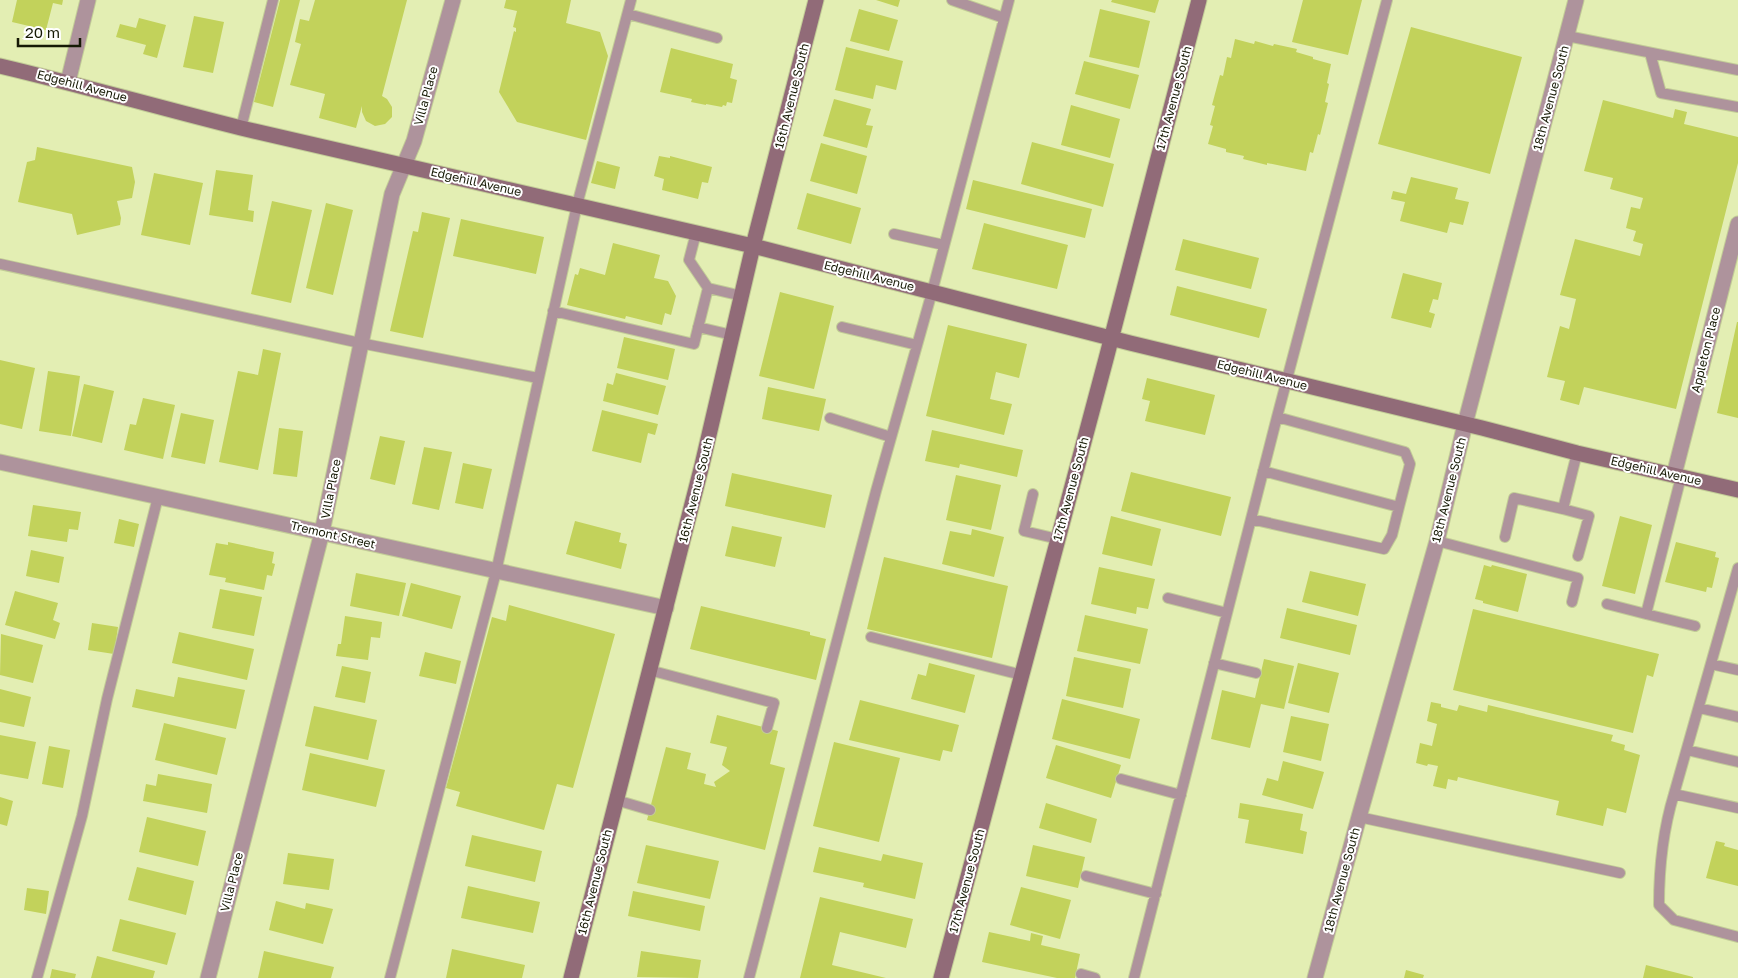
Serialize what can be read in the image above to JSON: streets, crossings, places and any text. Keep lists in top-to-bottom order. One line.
{"streets":{"main road":["Edgehill Avenue","16th Avenue South","17th Avenue South"],"street":["Villa Place","18th Avenue South","Appleton Place","Tremont Street"]},"crossings":[["Edgehill Avenue","Villa Place"],["Edgehill Avenue","16th Avenue South"],["Edgehill Avenue","17th Avenue South"],["Edgehill Avenue","18th Avenue South"],["Edgehill Avenue","Appleton Place"],["Villa Place","Tremont Street"],["16th Avenue South","Tremont Street"]],"scale_bar":"20 m"}
